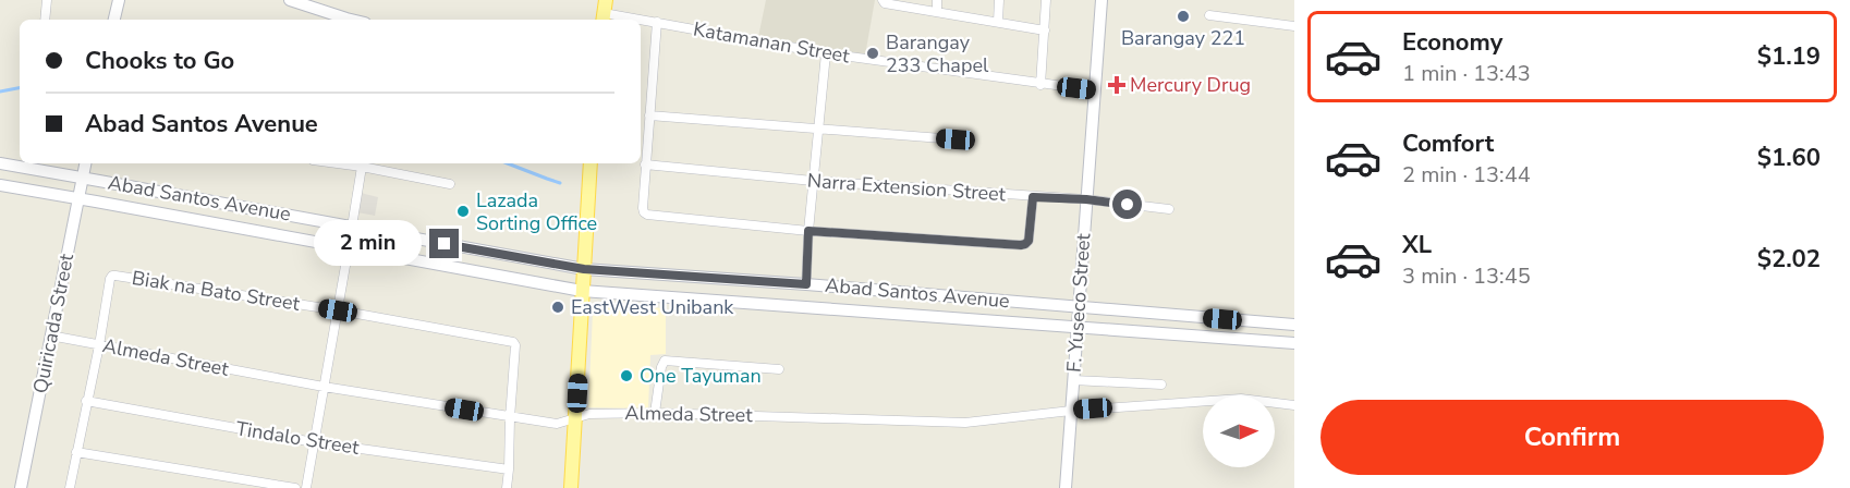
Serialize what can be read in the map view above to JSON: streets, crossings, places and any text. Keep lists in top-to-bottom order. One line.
{"streets":{"main road":["Abad Santos Avenue","F. Yuseco Street","Quiricada Street"],"street":["Katamanan Street","Narra Extension Street","Biak na Bato Street","Almeda Street","Tindalo Street"]},"crossings":[["Katamanan Street","F. Yuseco Street"],["Narra Extension Street","F. Yuseco Street"],["Abad Santos Avenue","F. Yuseco Street"],["Abad Santos Avenue","Quiricada Street"],["Biak na Bato Street","Almeda Street"],["F. Yuseco Street","Almeda Street"],["Quiricada Street","Almeda Street"]],"places":{"other":["Barangay 221","Barangay 233 Chapel","Lazada Sorting Office","EastWest Unibank","One Tayuman"],"health":["Mercury Drug"]},"north":"right","page":{"list":[{"name":"Economy","note":"1 min · 13:43","value":"$1.19"},{"name":"Comfort","note":"2 min · 13:44","value":"$1.60"},{"name":"XL","note":"3 min · 13:45","value":"$2.02"}],"banner":["Chooks to Go","Abad Santos Avenue"],"bubble":"2 min","buttons":"Confirm"}}
